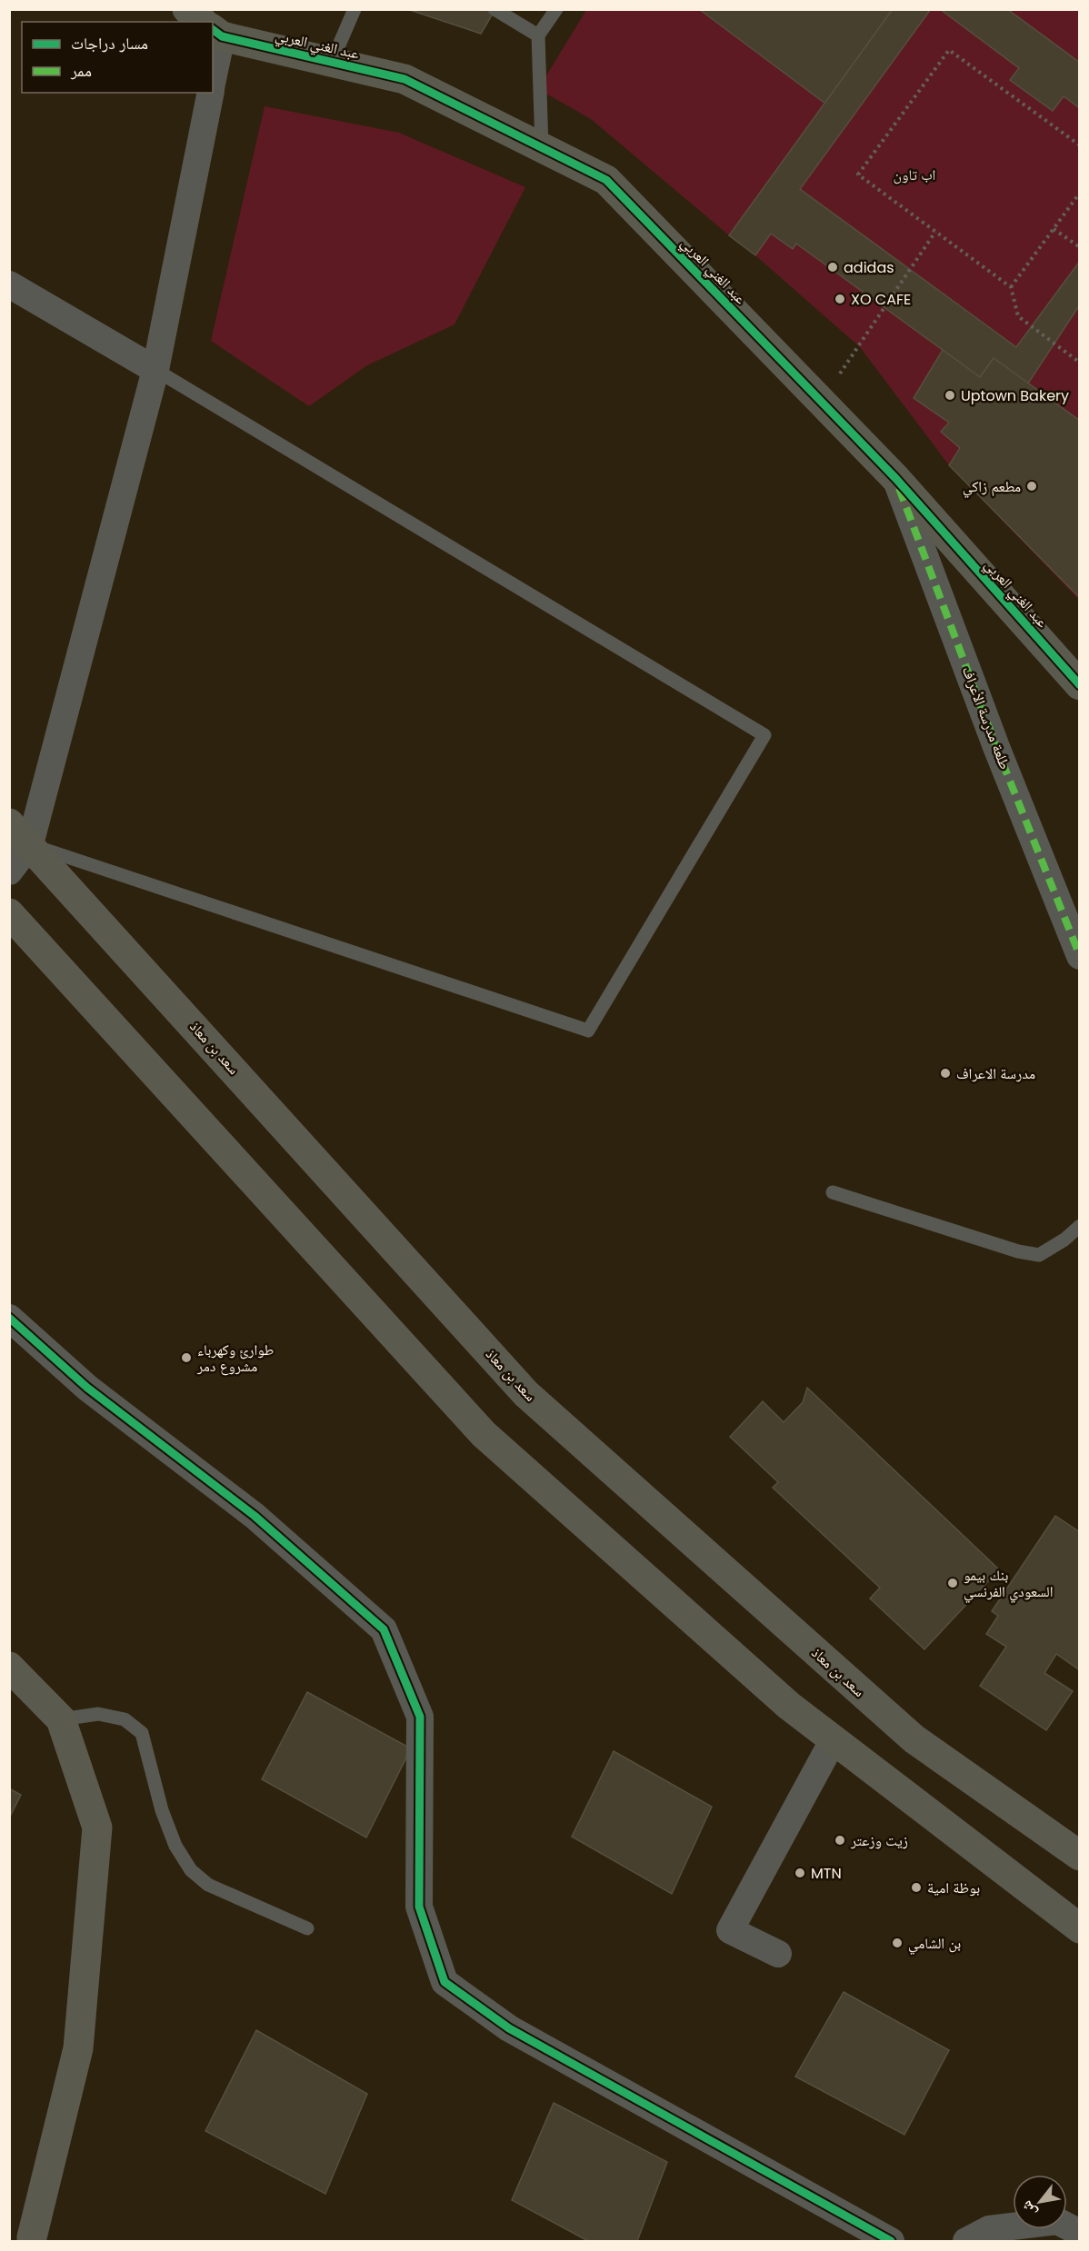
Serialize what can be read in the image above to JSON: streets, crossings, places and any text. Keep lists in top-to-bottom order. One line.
{"streets":{"main road":["عبد الغني العربي","سعد بن معاذ"],"street":["طلعة مدرسة الأعراف"]},"crossings":[["عبد الغني العربي","طلعة مدرسة الأعراف"]],"parks":["اب تاون"],"places":["adidas","XO CAFE","Uptown Bakery","مطعم زاكي","مدرسة الاعراف","طوارئ وكهرباء مشروع دمر","بنك بيمو السعودي الفرنسي","زيت وزعتر","MTN","بوظة امية","بن الشامي"],"legend":["مسار دراجات","ممر"],"north":"bottom left"}
